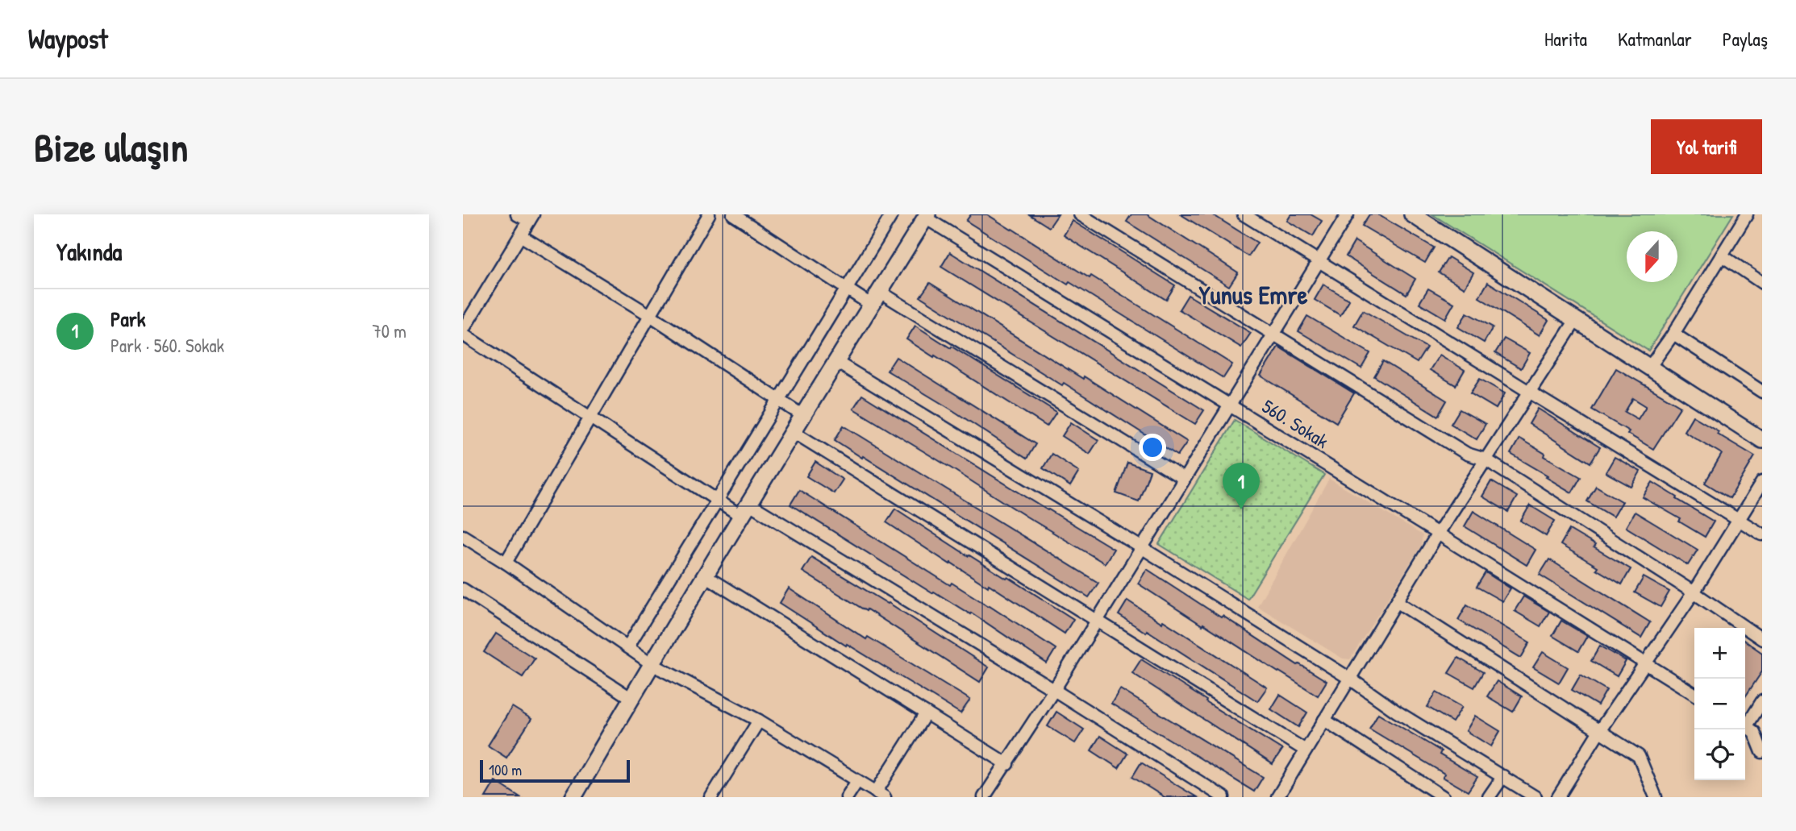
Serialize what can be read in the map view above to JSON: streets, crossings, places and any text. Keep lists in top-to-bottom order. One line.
{"streets":{"street":["560. Sokak"]},"districts":["Yunus Emre"],"scale_bar":"100 m","north":"bottom","page":{"header":"Waypost","nav":["Harita","Katmanlar","Paylaş"],"buttons":"Yol tarifi","title":"Bize ulaşın","heading":"Yakında","list":[{"mark":"1","name":"Park","note":"Park · 560. Sokak","value":"70 m"}],"pins":"1","map_buttons":["+","−"],"scale":"100 m"}}
